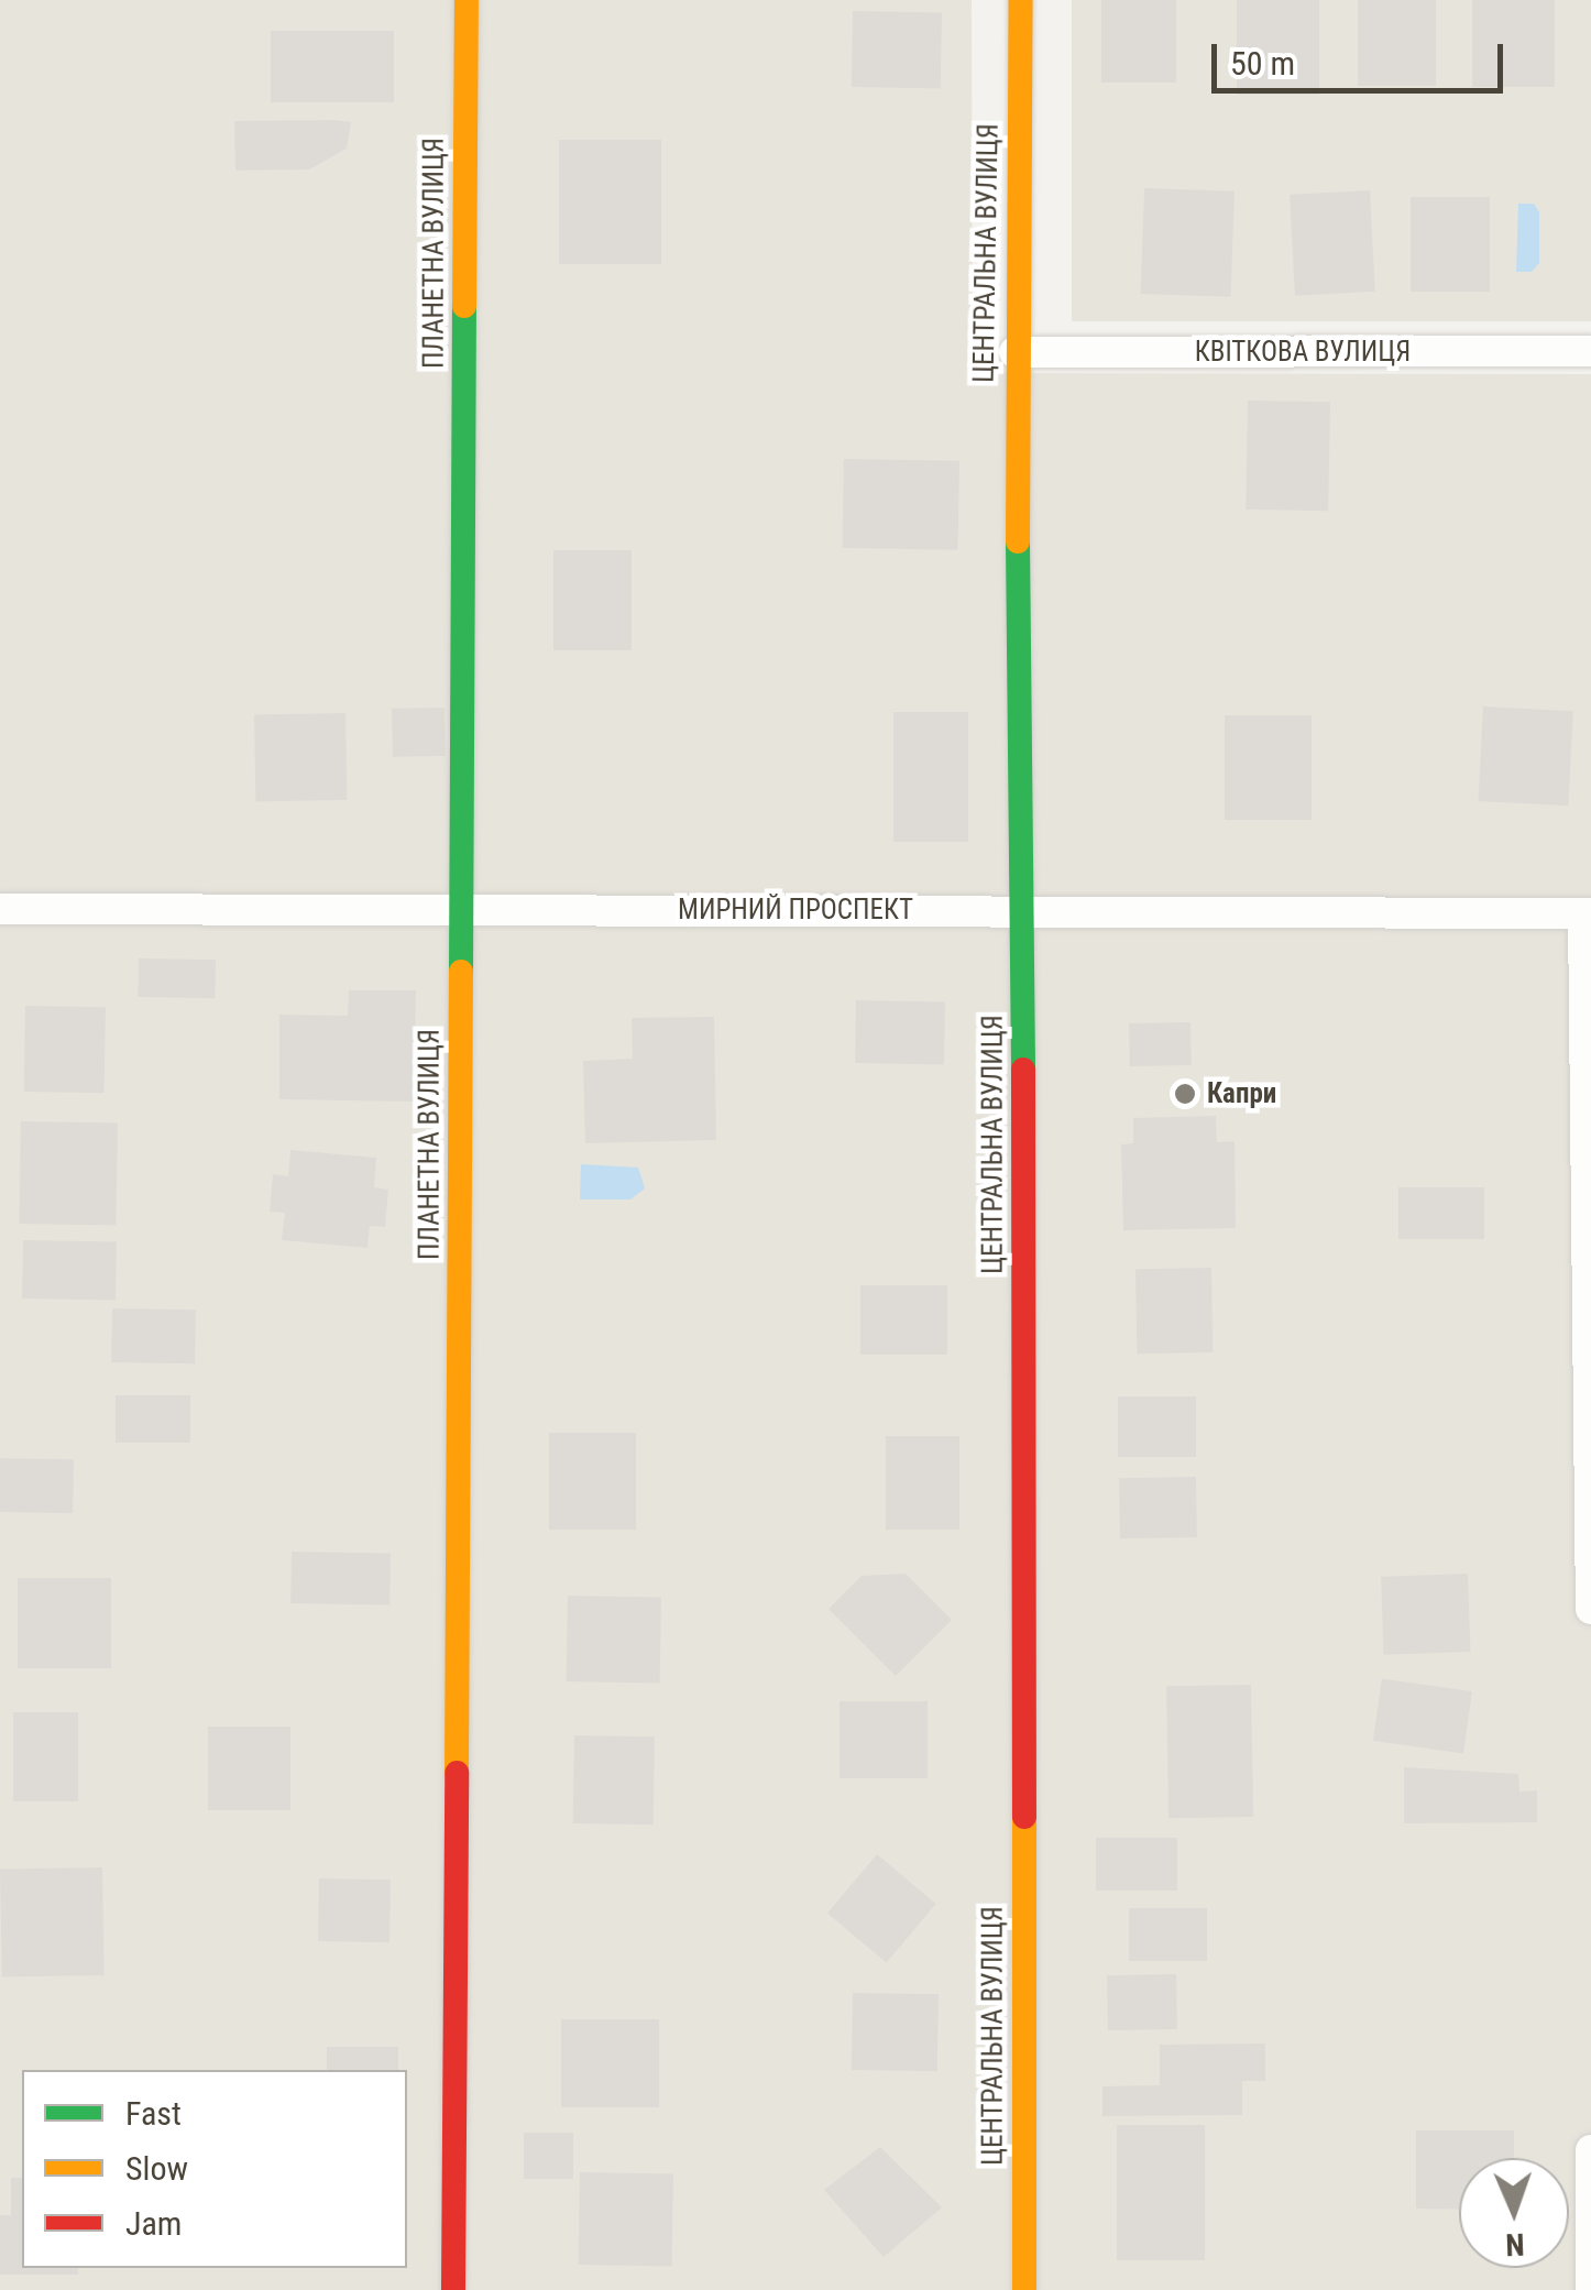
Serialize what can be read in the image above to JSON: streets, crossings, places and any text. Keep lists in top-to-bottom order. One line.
{"streets":{"street":["ПЛАНЕТНА ВУЛИЦЯ","ЦЕНТРАЛЬНА ВУЛИЦЯ","КВІТКОВА ВУЛИЦЯ","МИРНИЙ ПРОСПЕКТ"]},"crossings":[["ПЛАНЕТНА ВУЛИЦЯ","МИРНИЙ ПРОСПЕКТ"],["ЦЕНТРАЛЬНА ВУЛИЦЯ","КВІТКОВА ВУЛИЦЯ"],["ЦЕНТРАЛЬНА ВУЛИЦЯ","МИРНИЙ ПРОСПЕКТ"]],"places":["Капри"],"legend":["Fast","Slow","Jam"],"scale_bar":"50 m","north":"bottom"}
